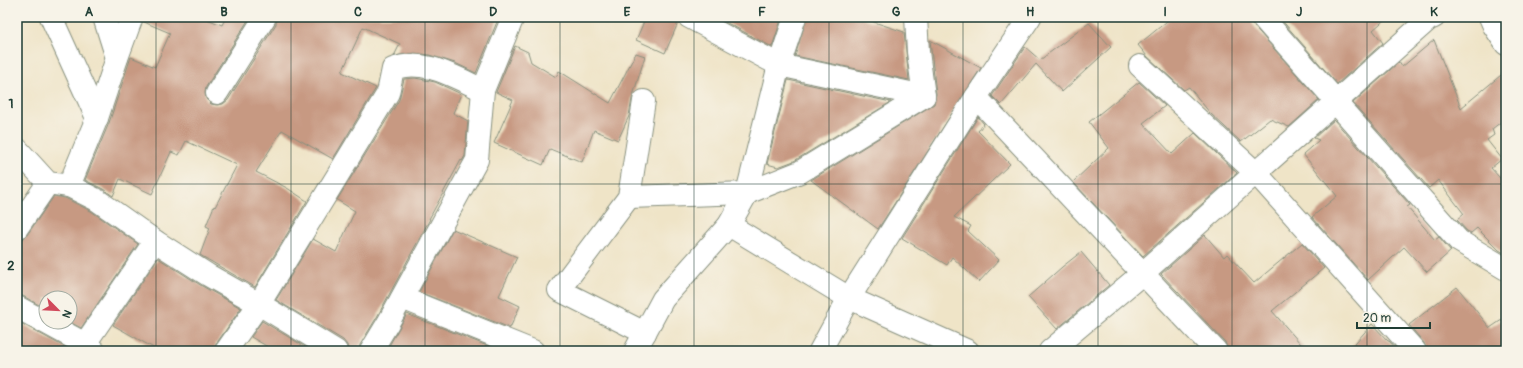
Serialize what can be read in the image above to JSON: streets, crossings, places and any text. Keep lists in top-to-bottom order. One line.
{"scale_bar":"20 m","north":"bottom right","grid":{"columns":["A","B","C","D","E","F","G","H","I","J","K"],"rows":["1","2"]}}
